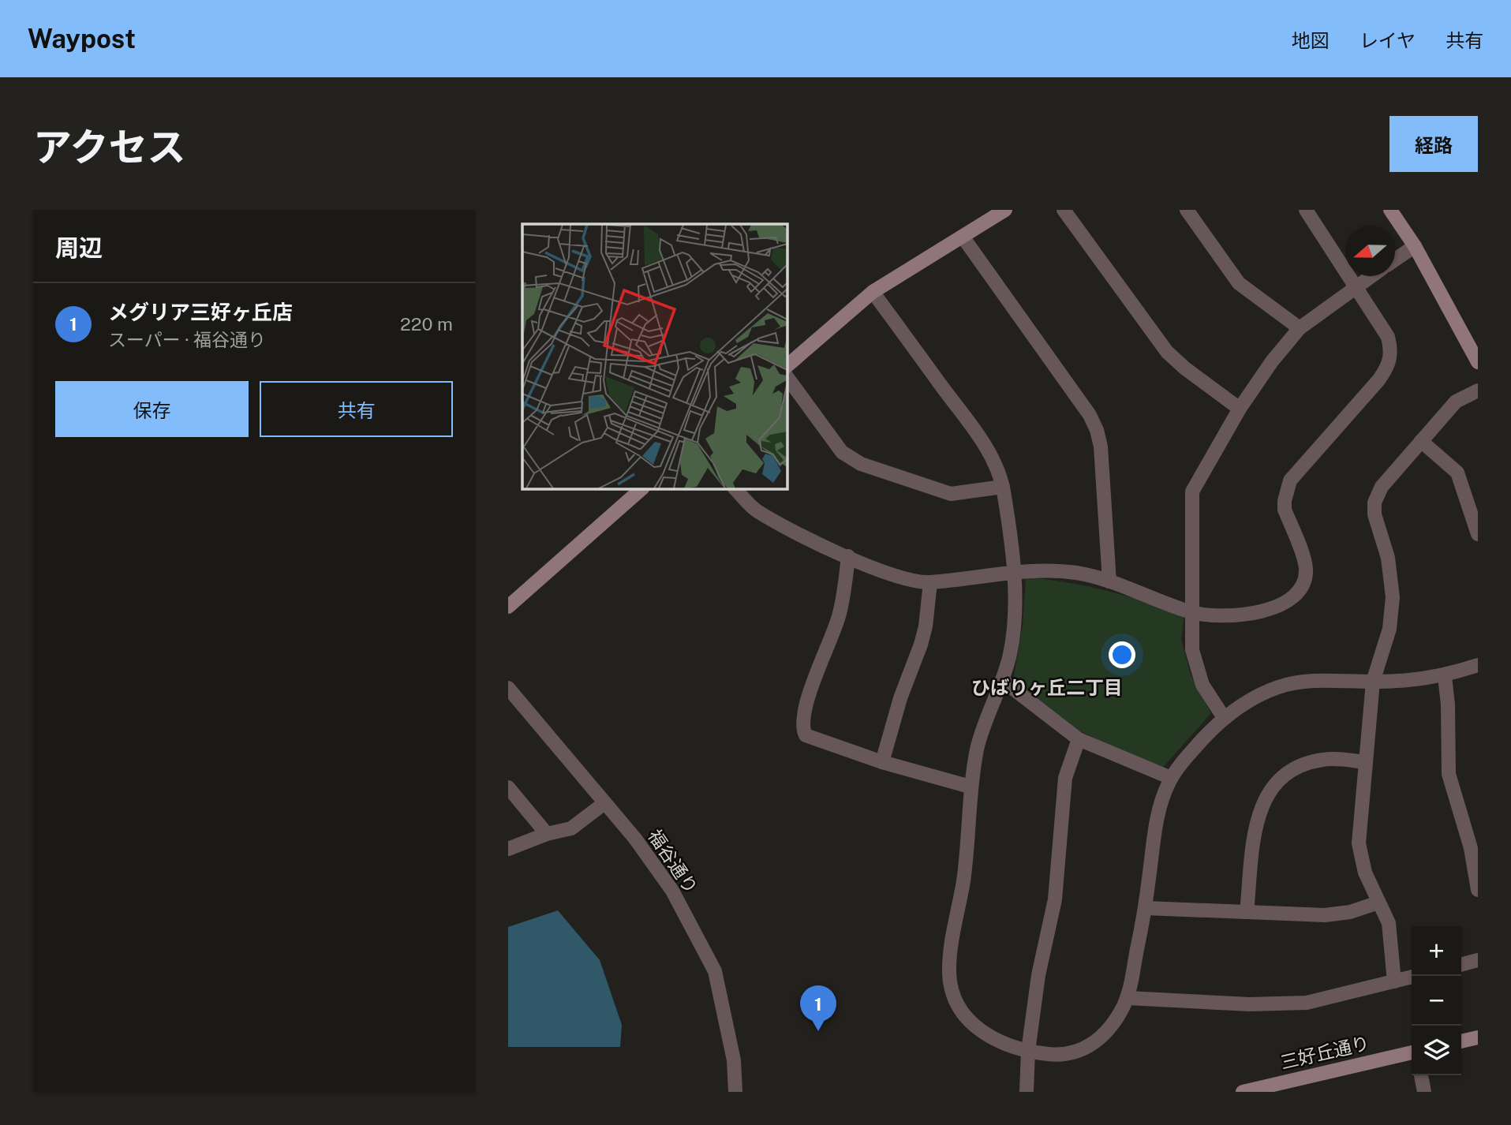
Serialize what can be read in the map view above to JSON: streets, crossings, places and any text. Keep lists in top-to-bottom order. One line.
{"streets":{"street":["福谷通り","三好丘通り"]},"districts":["ひばりヶ丘二丁目"],"north":"left","page":{"header":"Waypost","nav":["地図","レイヤ","共有"],"title":"アクセス","buttons":["経路",["保存","共有"]],"heading":"周辺","list":[{"mark":"1","name":"メグリア三好ヶ丘店","note":"スーパー · 福谷通り","value":"220 m"}],"map_buttons":["+","−"],"pins":"1"}}
